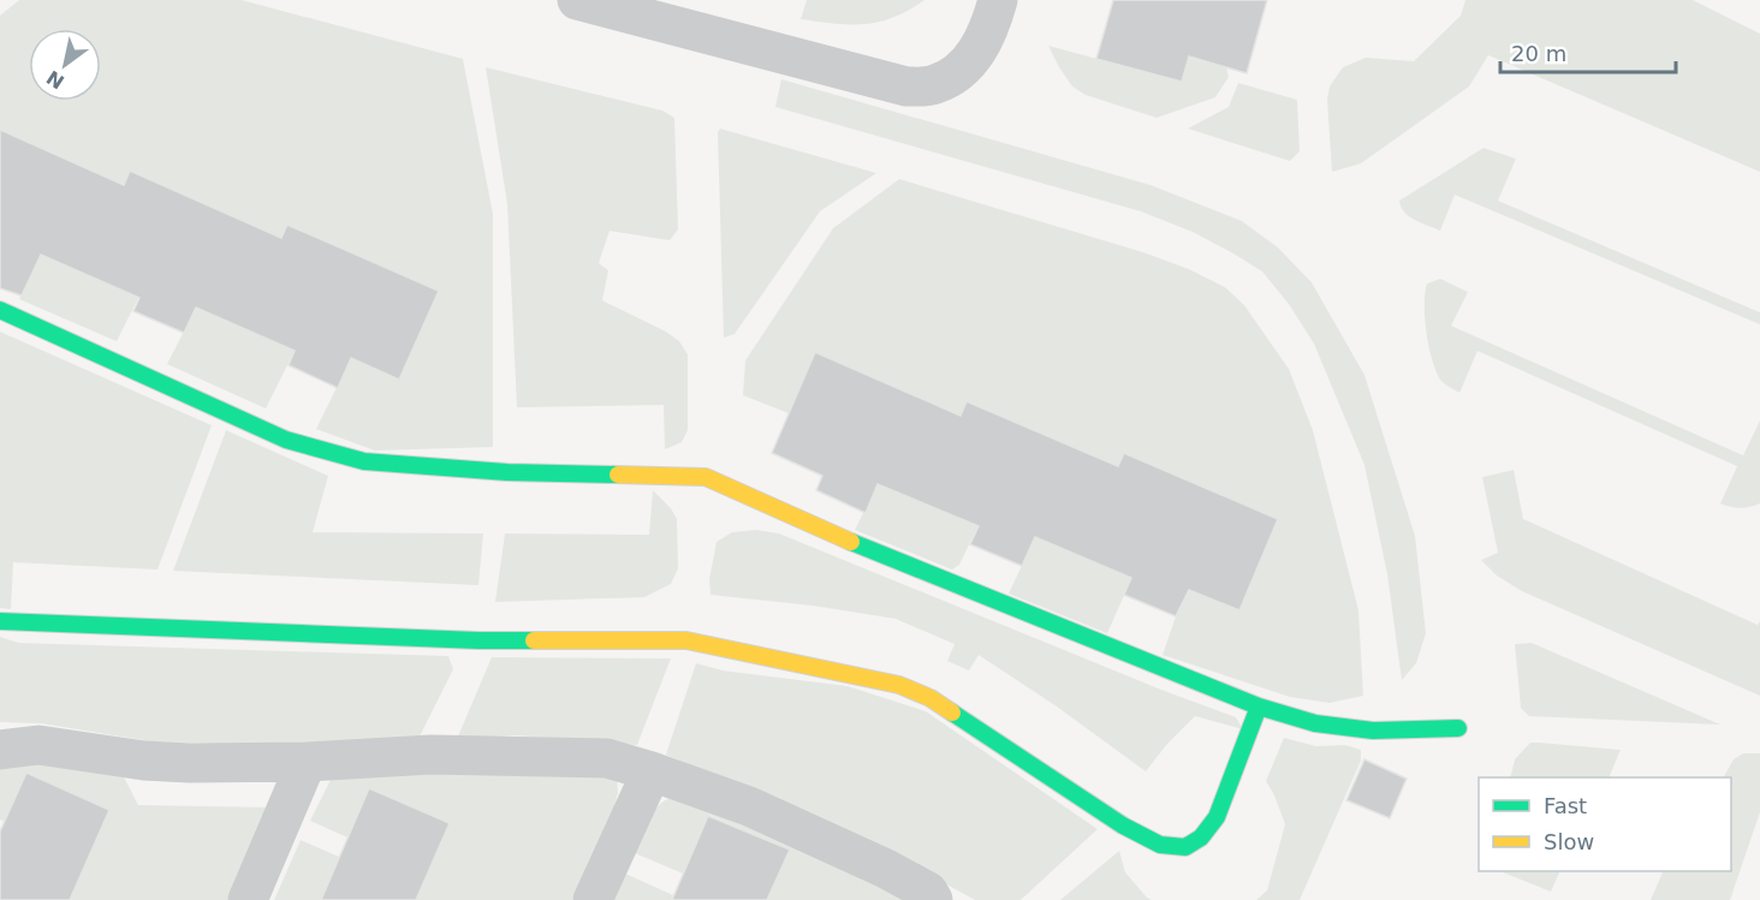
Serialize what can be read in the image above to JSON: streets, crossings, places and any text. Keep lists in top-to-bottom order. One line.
{"legend":["Fast","Slow"],"scale_bar":"20 m","north":"bottom left"}
